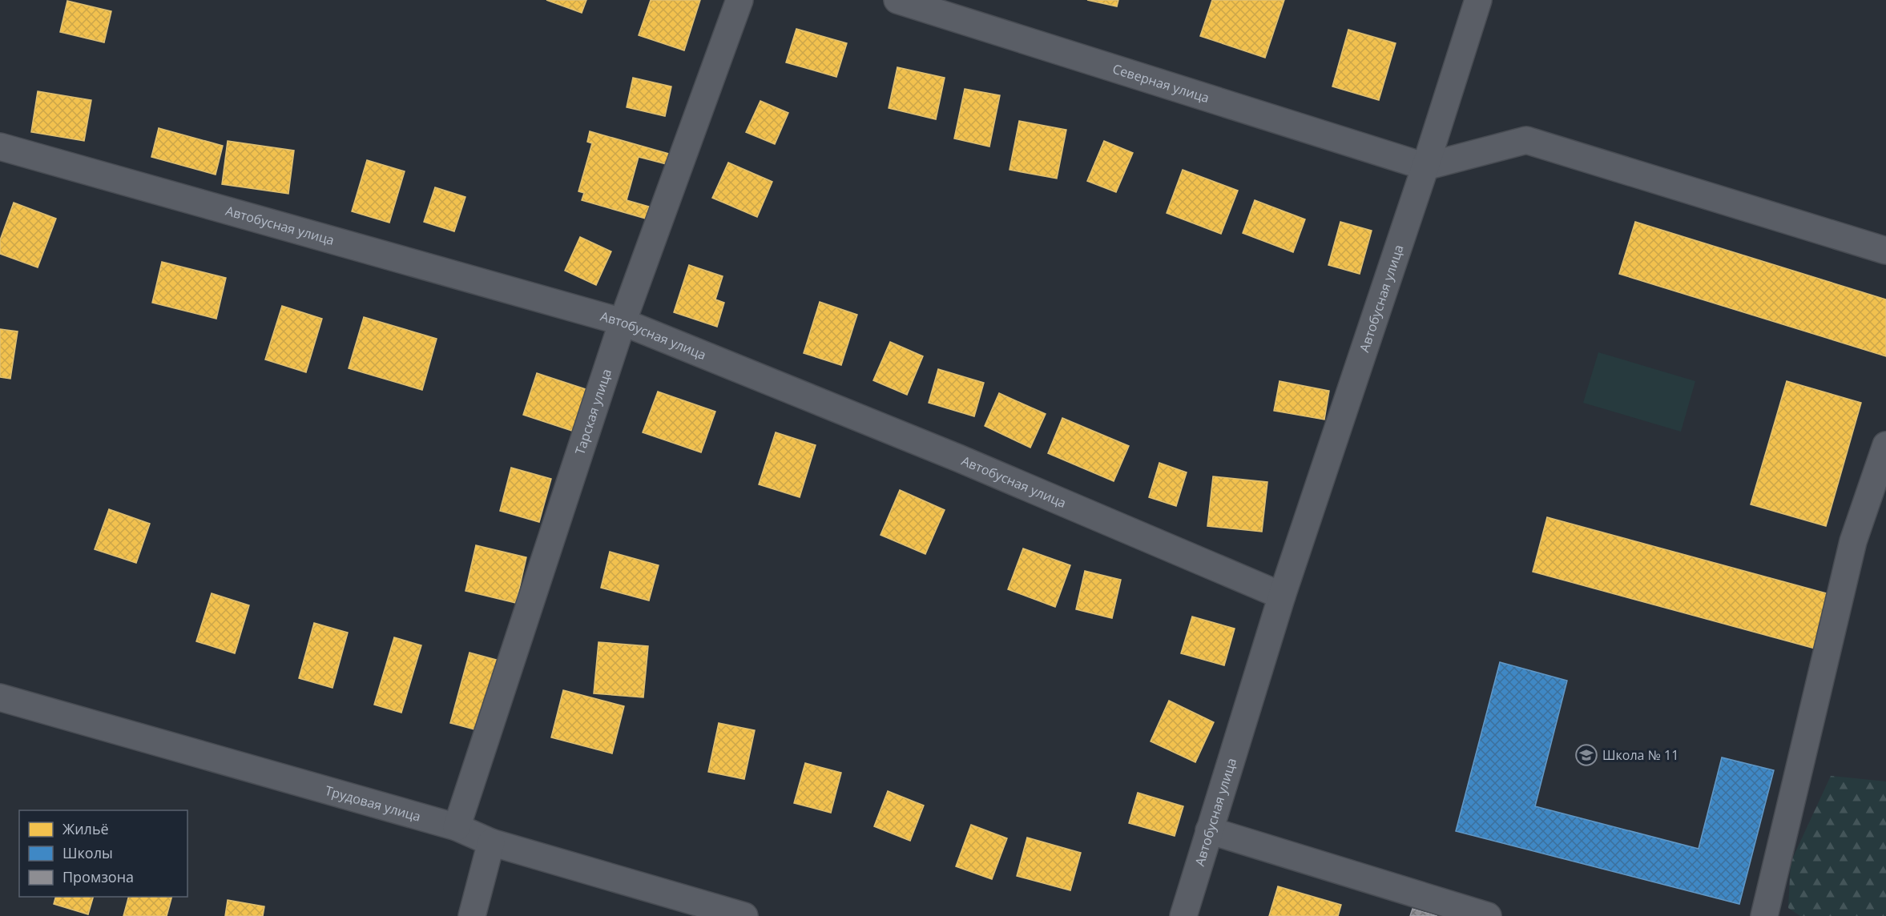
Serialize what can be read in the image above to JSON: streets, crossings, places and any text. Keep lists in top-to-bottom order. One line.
{"streets":{"street":["Северная улица","Автобусная улица","Тарская улица","Трудовая улица"]},"crossings":[["Северная улица","Автобусная улица"],["Автобусная улица","Тарская улица"],["Тарская улица","Трудовая улица"]],"places":{"school or university":["Школа № 11"]},"legend":["Жильё","Школы","Промзона"]}
